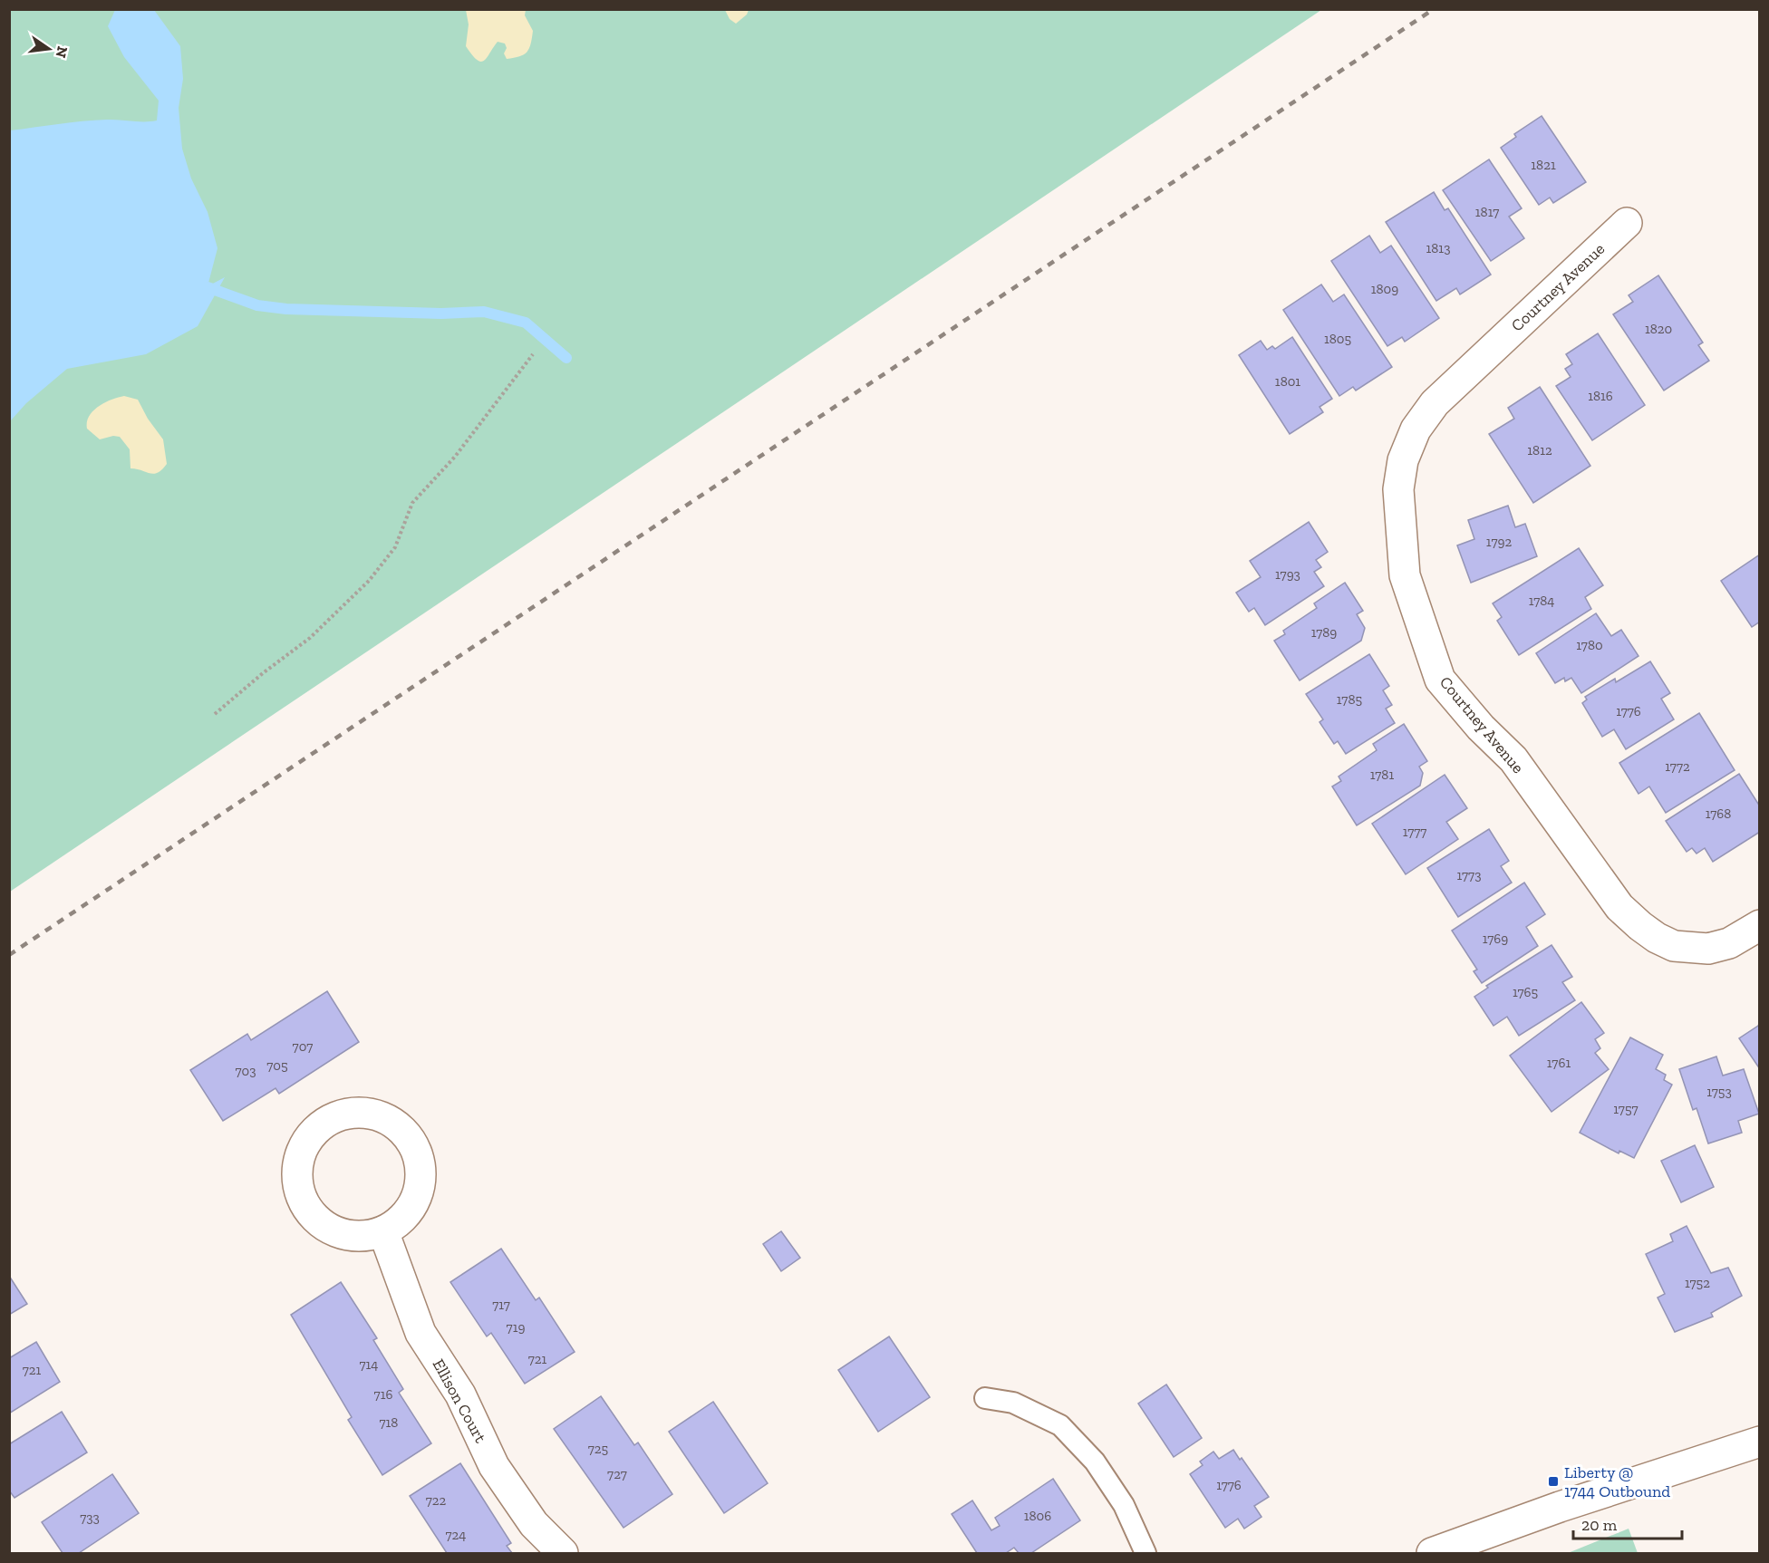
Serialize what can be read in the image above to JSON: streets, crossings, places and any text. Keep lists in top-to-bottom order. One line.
{"streets":{"street":["Courtney Avenue","Ellison Court"]},"places":{"transit":["Liberty @ 1744 Outbound"]},"house_numbers":["1821","1817","1813","1809","1820","1805","1801","1816","1812","1792","1793","1784","1789","1780","1785","1776","1772","1781","1768","1777","1773","1769","1765","707","1761","705","703","1753","1757","1752","717","719","721","714","721","716","718","725","727","1776","722","1806","733","724"],"scale_bar":"20 m","north":"right"}
